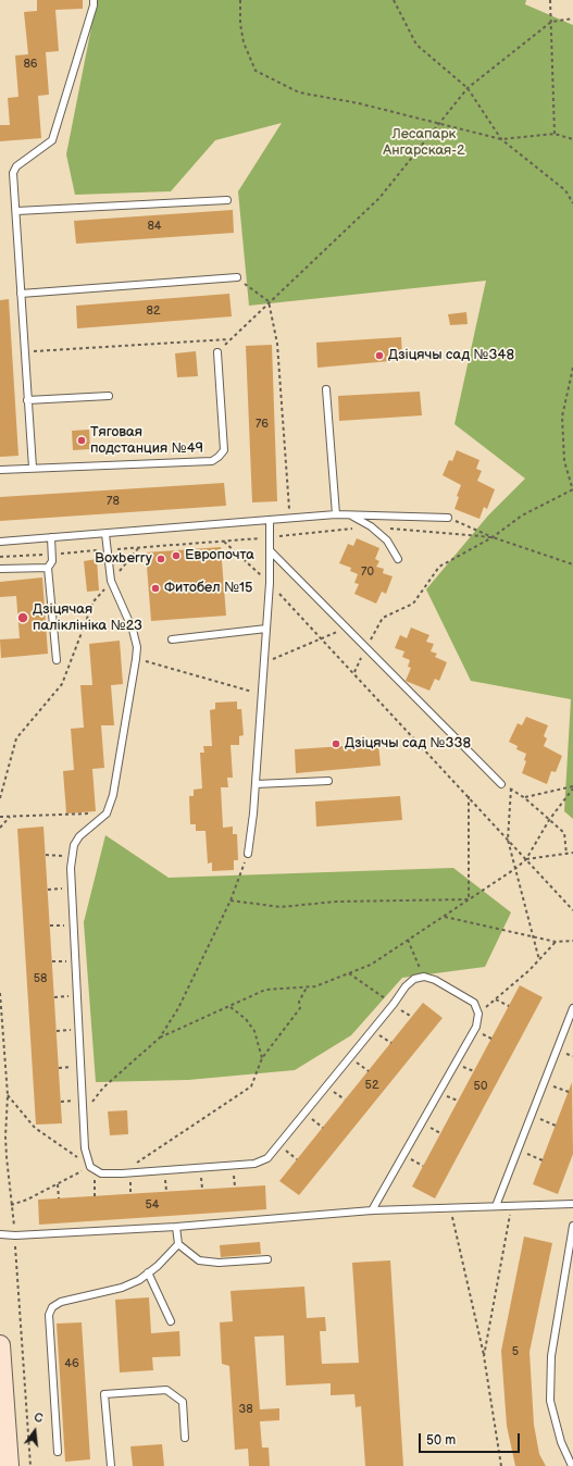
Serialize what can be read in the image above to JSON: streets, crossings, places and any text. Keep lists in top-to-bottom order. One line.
{"parks":["Лесапарк Ангарская-2"],"places":["Дзіцячы сад №348","Тяговая подстанция №49","Европочта","Boxberry","Фитобел №15","Дзіцячая паліклініка №23","Дзіцячы сад №338"],"house_numbers":["86","84","82","76","78","70","58","52","50","54","5","46","38"],"scale_bar":"50 m","north":"top"}
